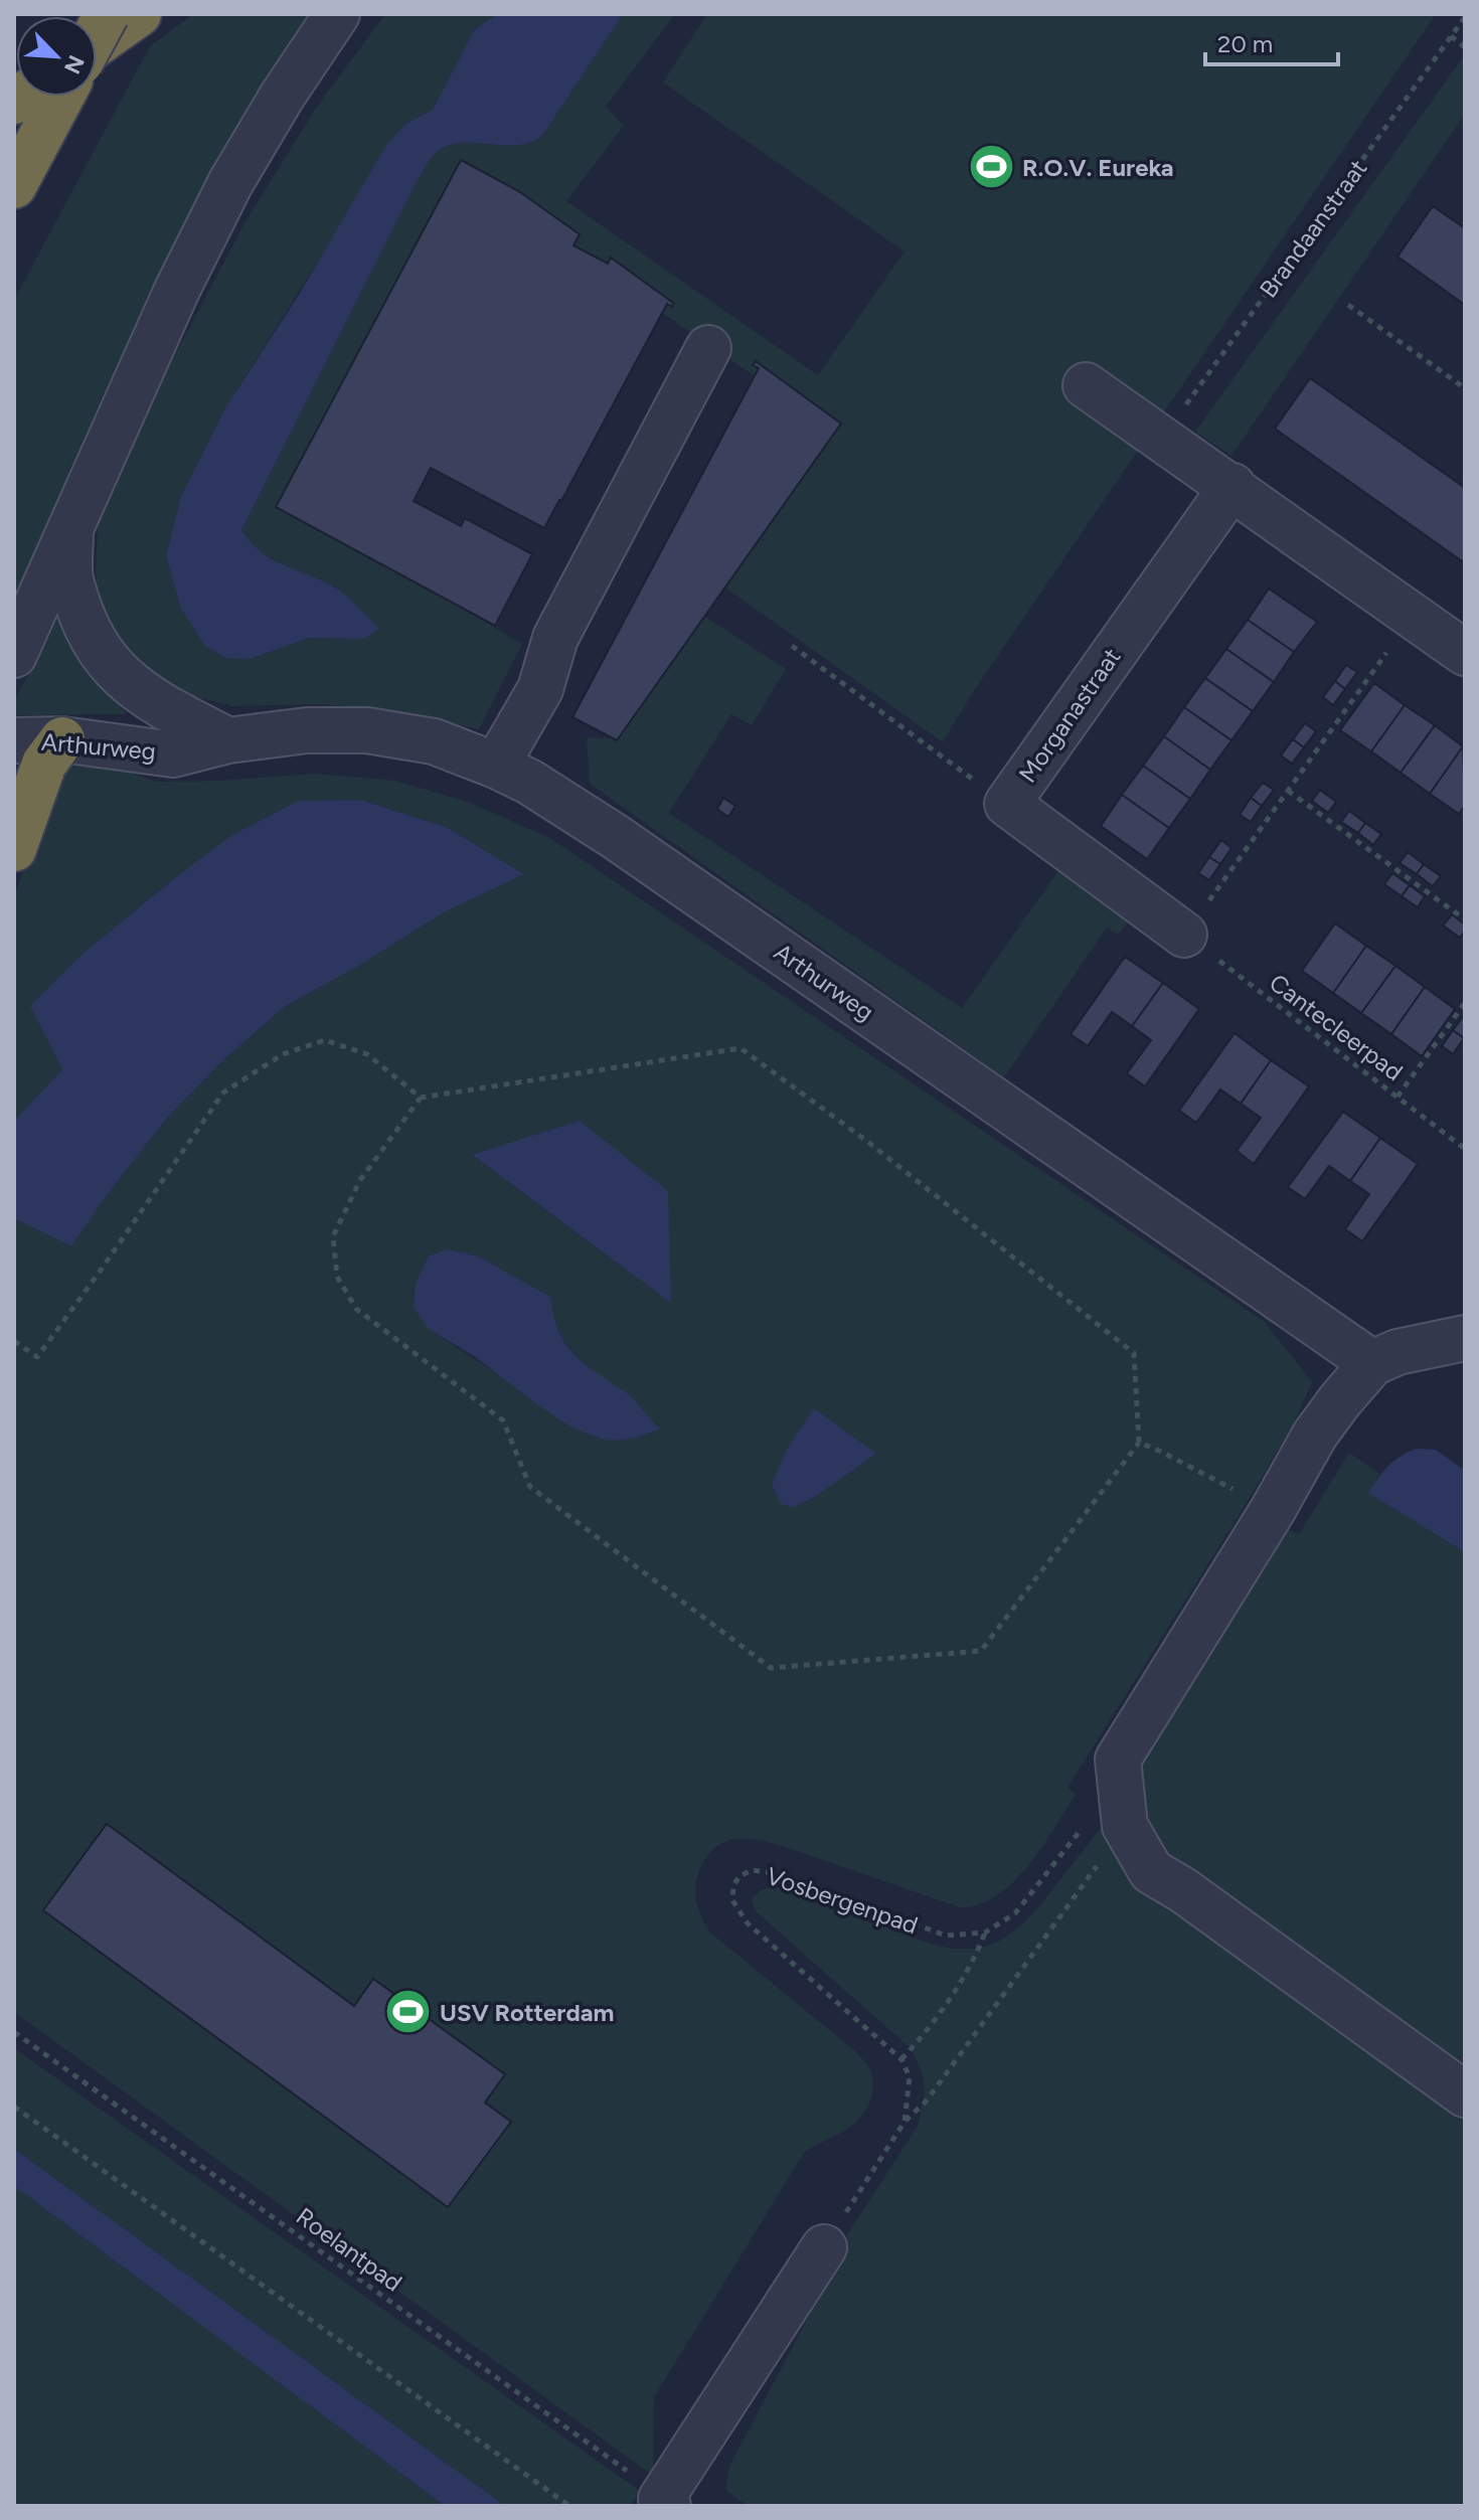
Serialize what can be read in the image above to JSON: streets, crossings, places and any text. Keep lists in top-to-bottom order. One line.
{"streets":{"street":["Morganastraat","Arthurweg"],"path":["Brandaanstraat","Cantecleerpad","Vosbergenpad","Roelantpad"]},"crossings":[["Morganastraat","Cantecleerpad"]],"places":{"sports":["R.O.V. Eureka","USV Rotterdam"]},"scale_bar":"20 m","north":"bottom right"}
